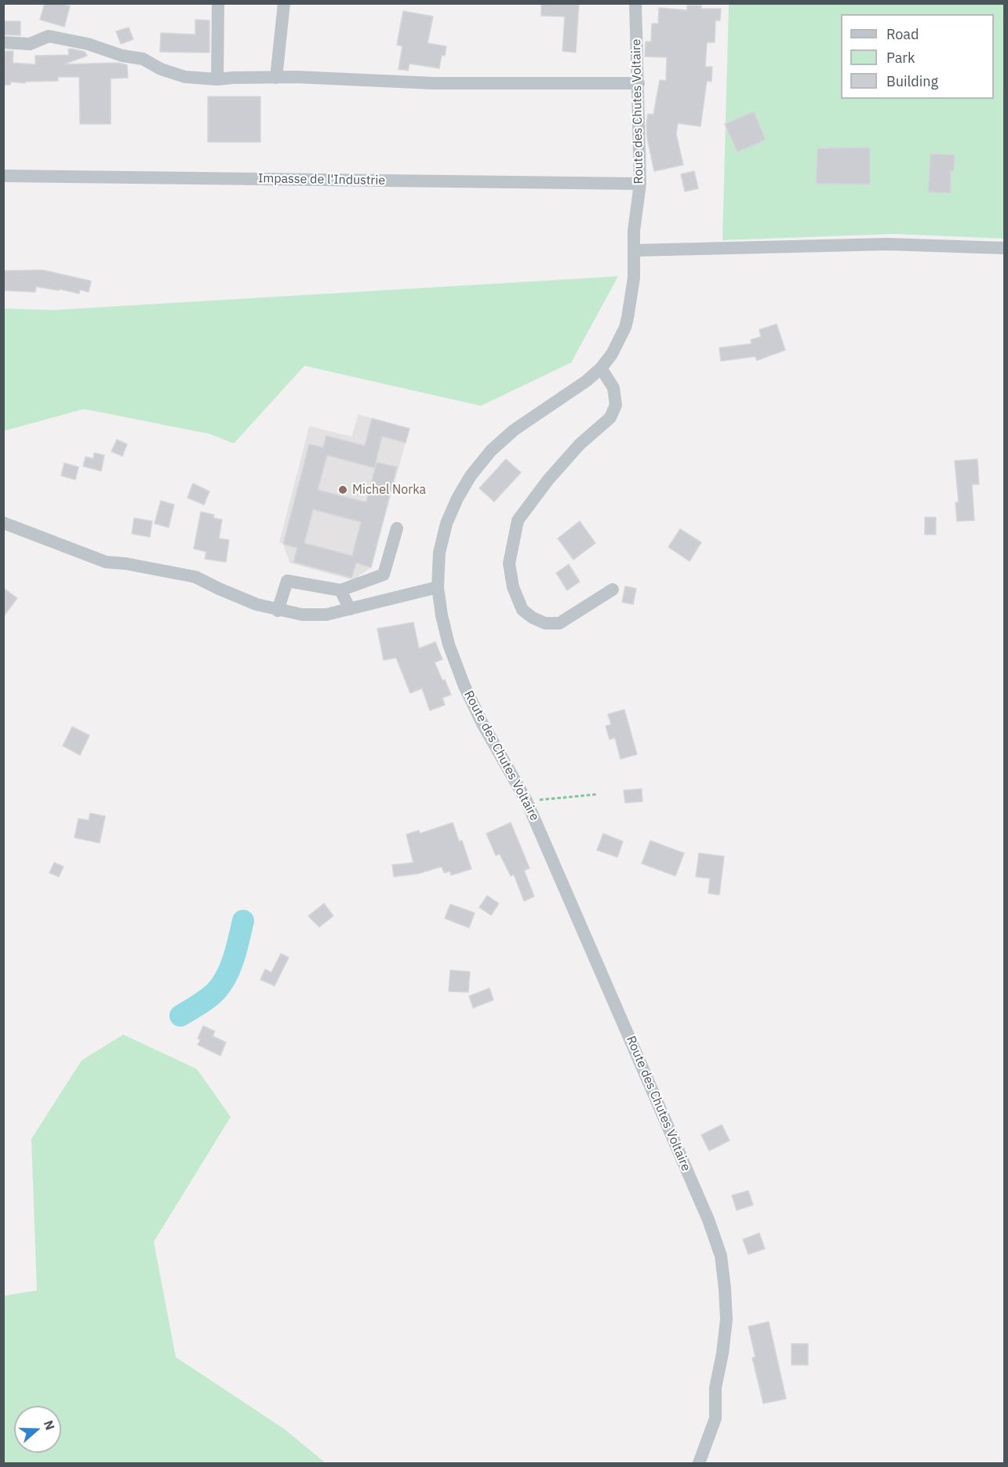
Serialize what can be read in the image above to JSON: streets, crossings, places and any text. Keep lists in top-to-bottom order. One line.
{"streets":{"street":["Route des Chutes Voltaire","Impasse de l'Industrie"]},"crossings":[["Route des Chutes Voltaire","Impasse de l'Industrie"]],"places":["Michel Norka"],"legend":["Road","Park","Building"],"north":"right"}
